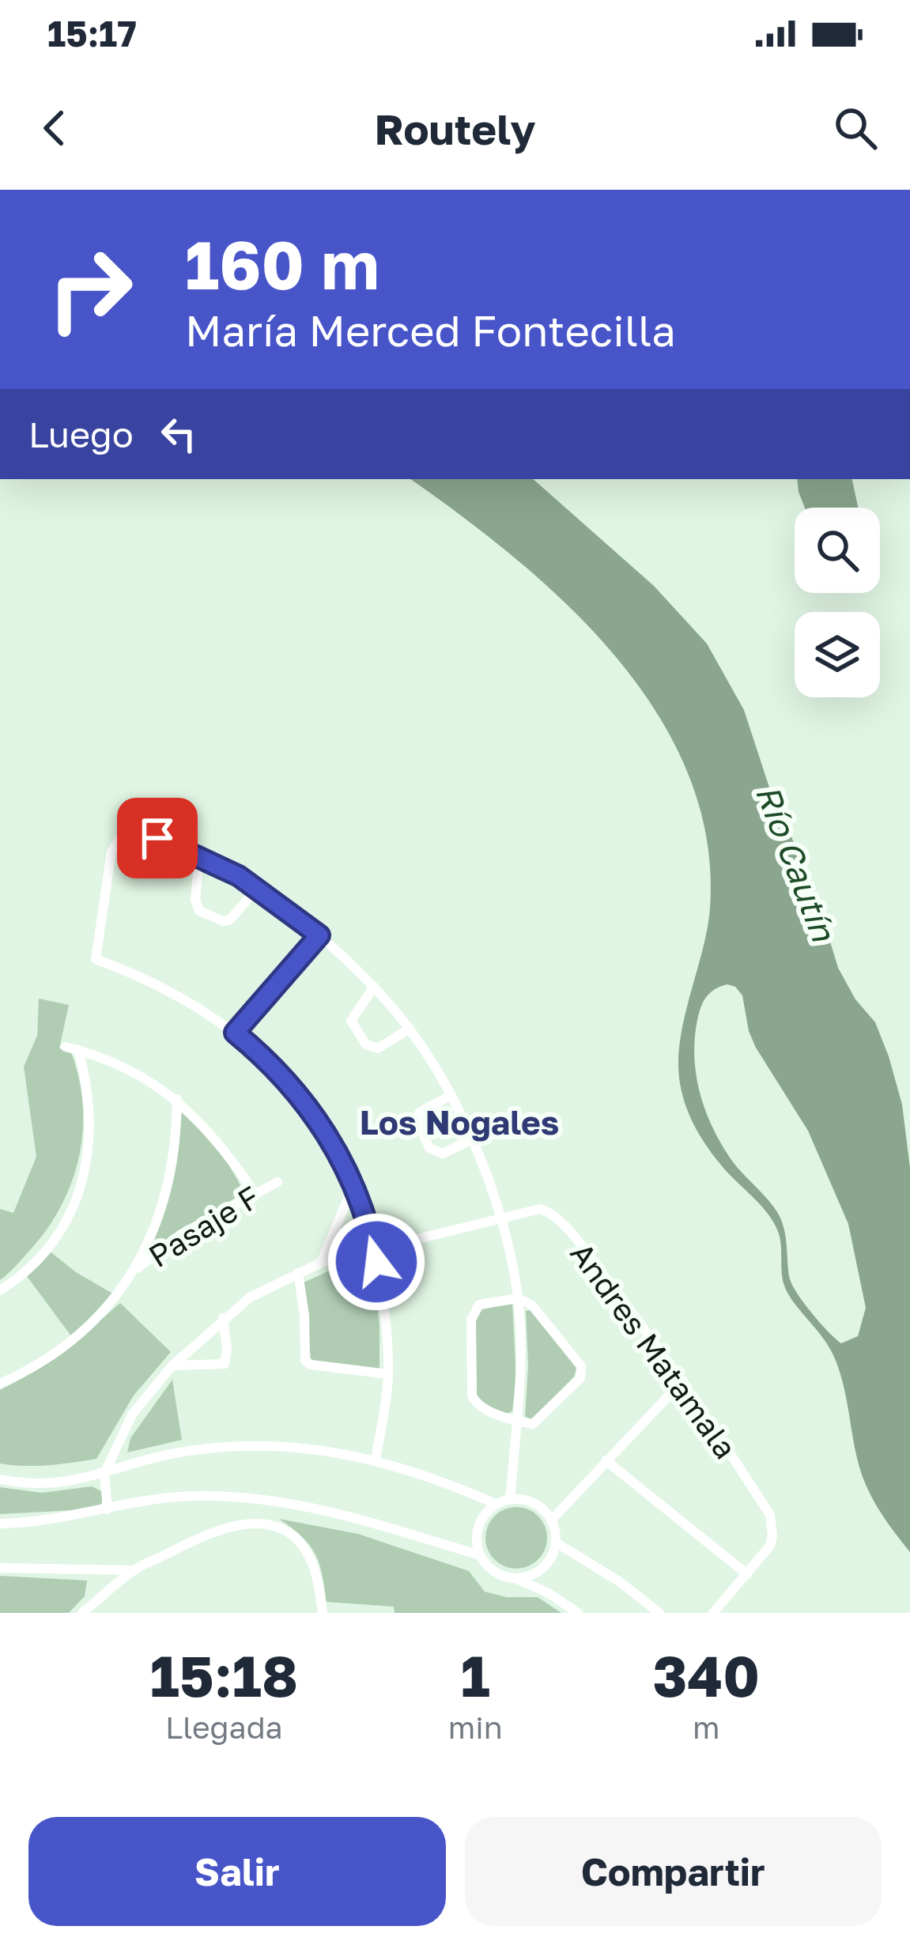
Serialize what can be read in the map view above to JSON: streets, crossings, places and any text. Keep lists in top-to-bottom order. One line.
{"streets":{"street":["Pasaje F","Andres Matamala"]},"districts":["Los Nogales"],"water":["Río Cautín"],"page":{"status":"15:17","header":"Routely","turn":["160 m","María Merced Fontecilla"],"then":"Luego","eta":["15:18","Llegada","1","min","340","m"],"buttons":["Salir","Compartir"]}}
